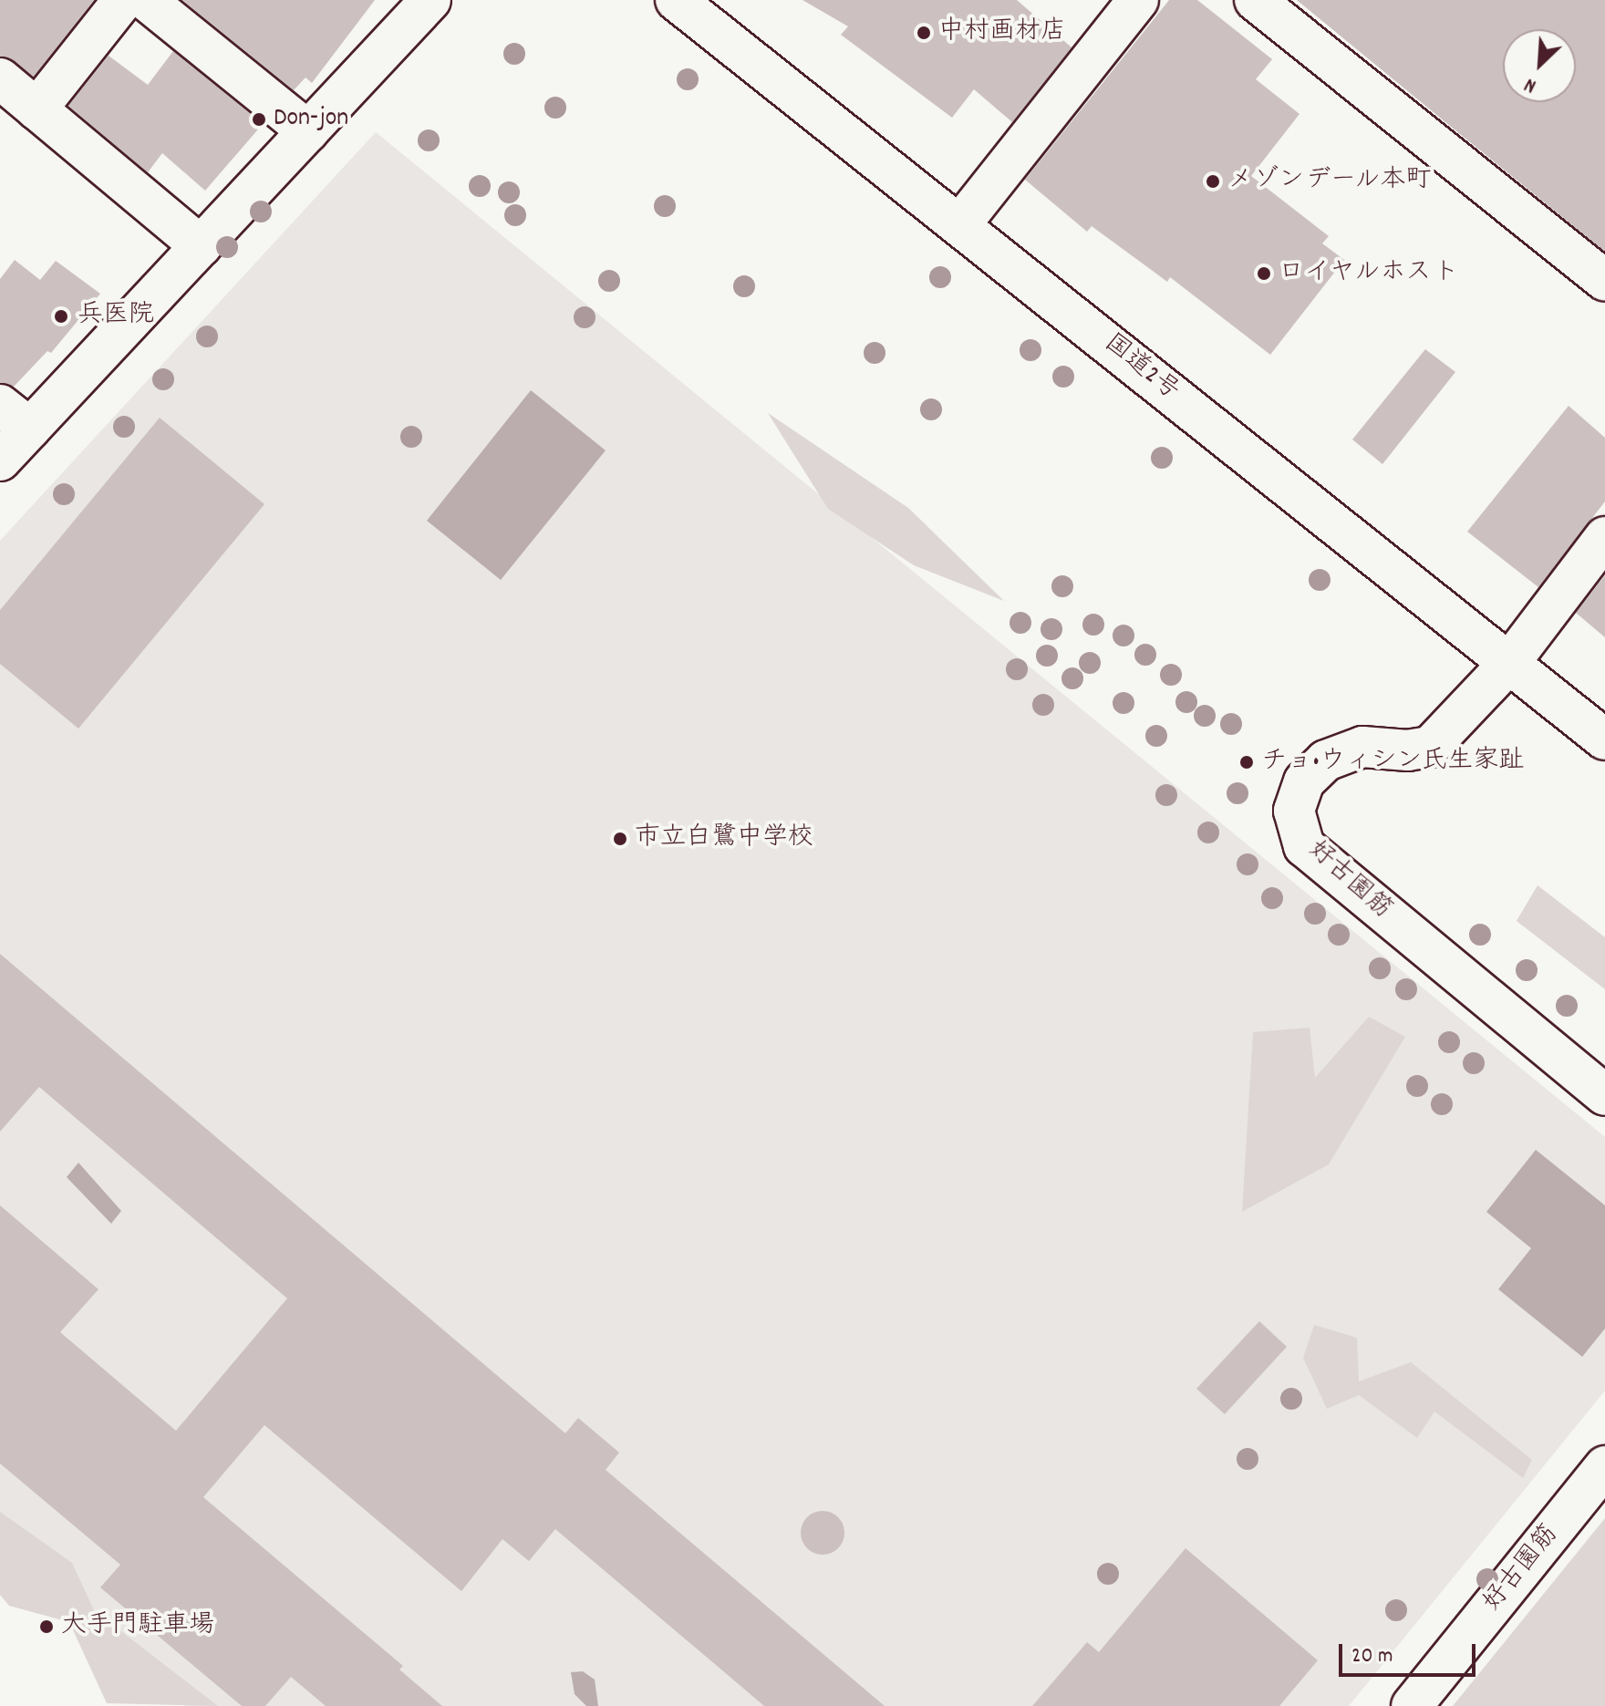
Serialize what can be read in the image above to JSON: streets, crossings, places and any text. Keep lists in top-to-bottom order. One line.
{"streets":{"main road":["国道2号","好古園筋"]},"crossings":[["国道2号","好古園筋"]],"places":["中村画材店","Don-jon","メゾンデール本町","ロイヤルホスト","兵医院","チョ•ウィシン氏生家趾","市立白鷺中学校","大手門駐車場"],"scale_bar":"20 m","north":"bottom left"}
